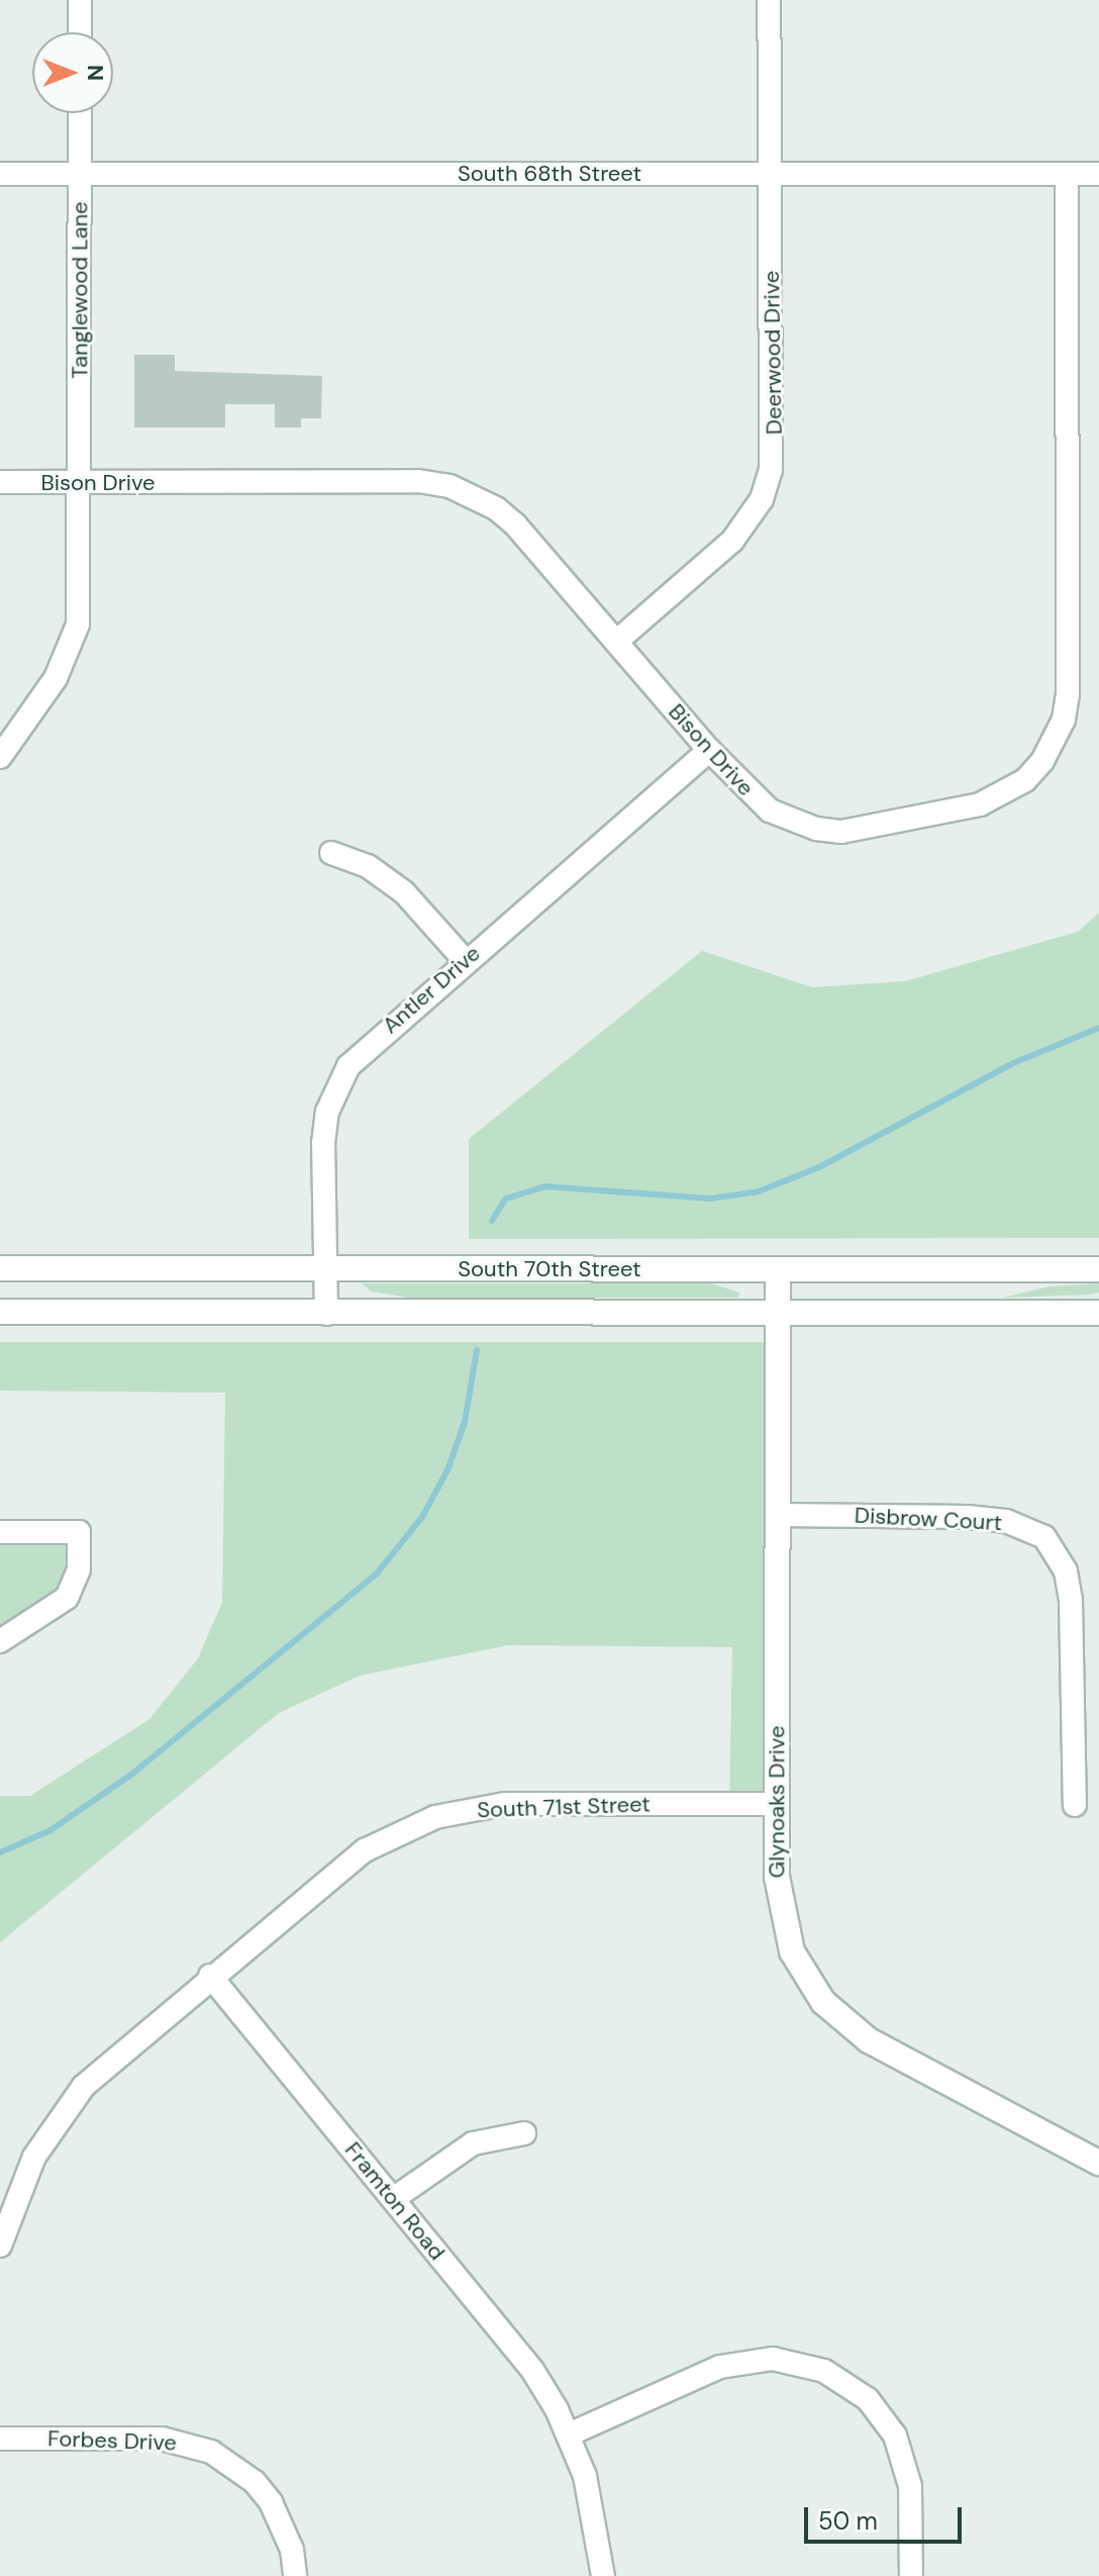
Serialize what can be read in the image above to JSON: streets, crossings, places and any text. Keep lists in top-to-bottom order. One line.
{"streets":{"main road":["South 70th Street","Glynoaks Drive"],"street":["South 68th Street","Tanglewood Lane","Deerwood Drive","Bison Drive","Antler Drive","Disbrow Court","South 71st Street","Framton Road","Forbes Drive"]},"crossings":[["South 68th Street","Tanglewood Lane"],["South 68th Street","Deerwood Drive"],["South 68th Street","Bison Drive"],["Tanglewood Lane","Bison Drive"],["Deerwood Drive","Bison Drive"],["Bison Drive","Antler Drive"],["Antler Drive","South 70th Street"],["South 70th Street","Glynoaks Drive"],["Disbrow Court","Glynoaks Drive"],["Glynoaks Drive","South 71st Street"],["South 71st Street","Framton Road"]],"scale_bar":"50 m","north":"right"}
